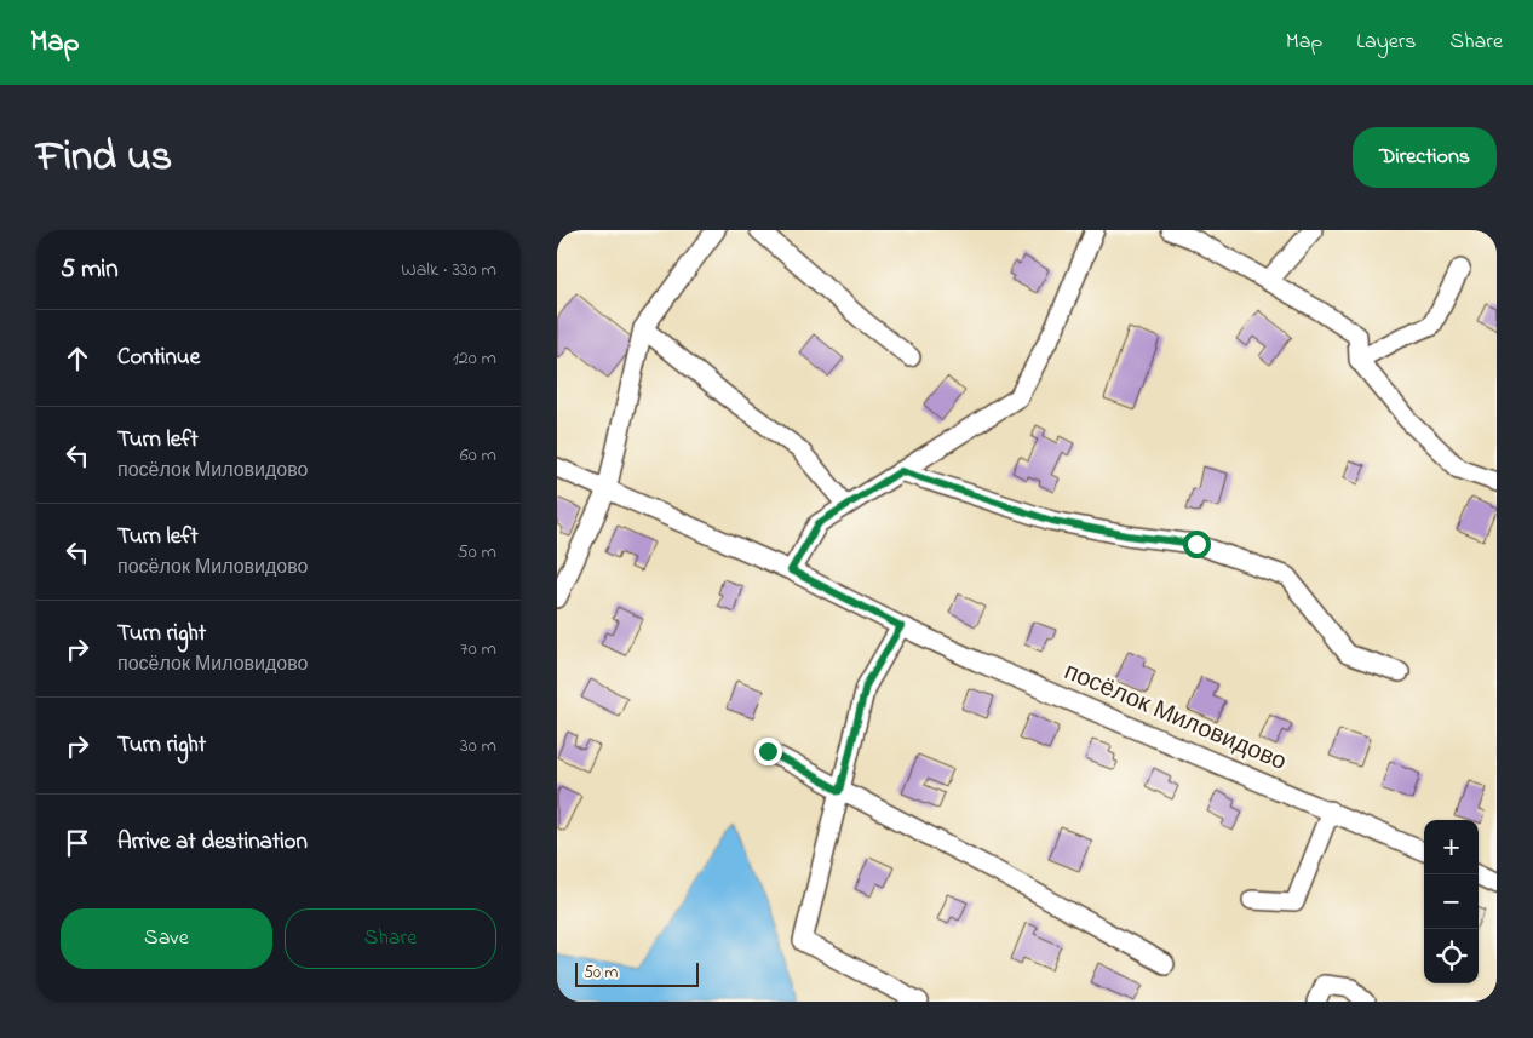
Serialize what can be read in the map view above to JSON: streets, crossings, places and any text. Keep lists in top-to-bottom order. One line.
{"streets":{"street":["посёлок Миловидово"]},"scale_bar":"50 m","page":{"header":"Map","nav":["Map","Layers","Share"],"title":"Find us","buttons":["Directions",["Save","Share"]],"heading":["5 min","Walk · 330 m"],"list":[["Continue","120 m"],["Turn left","посёлок Миловидово","60 m"],["Turn left","посёлок Миловидово","50 m"],["Turn right","посёлок Миловидово","70 m"],["Turn right","30 m"],"Arrive at destination"],"map_buttons":["+","−"],"scale":"50 m"}}
